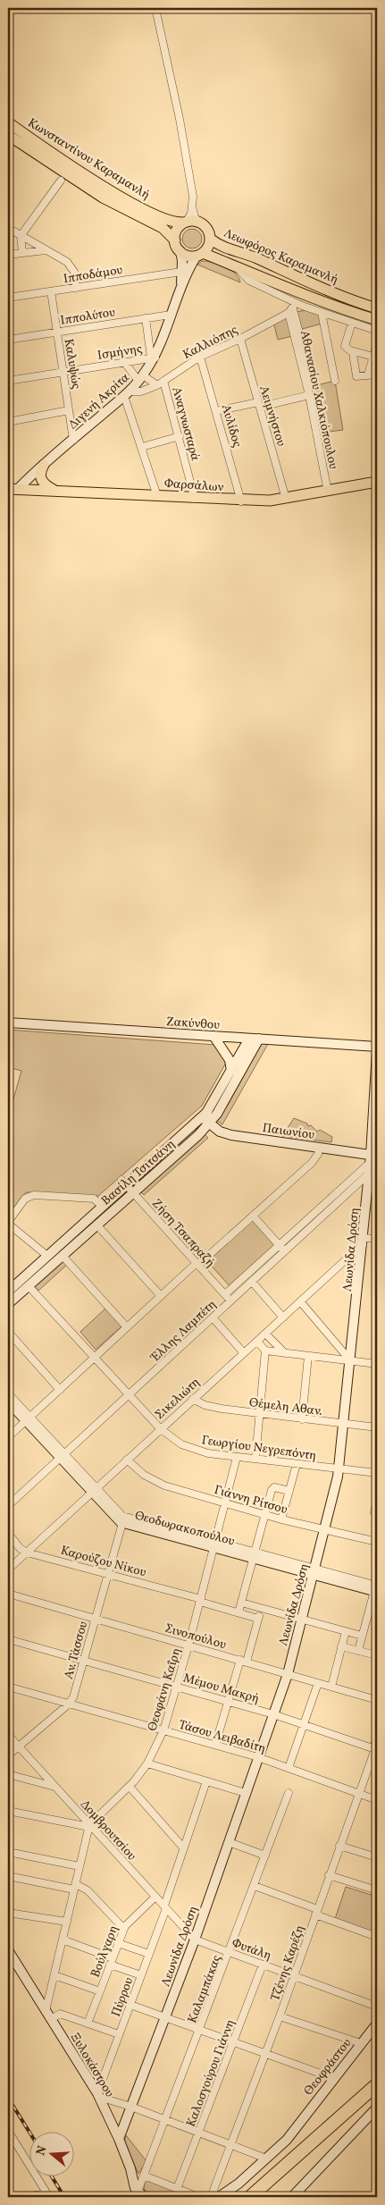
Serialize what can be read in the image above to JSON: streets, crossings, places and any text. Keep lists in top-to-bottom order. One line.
{"streets":{"main road":["Κωνσταντίνου Καραμανλή","Λεωφόρος Καραμανλή","Φαρσάλων"],"street":["Ιπποδάμου","Ιππολύτου","Καλλιόπης","Ισμήνης","Καλυψώς","Αθανασίου Χαλκιόπουλου","Διγενή Ακρίτα","Αειμνήστου","Αναγνωσταρά","Αυλίδος","Ζακύνθου","Παιωνίου","Βασίλη Τσιτσάνη","Ζήση Τσαπραζή","Λεωνίδα Δρόση","Έλλης Λαμπέτη","Σικελιώτη","Θέμελη Αθαν.","Γεωργίου Νεγρεπόντη","Γιάννη Ρίτσου","Θεοδωρακοπούλου","Καρούζου Νίκου","Σινοπούλου","Αν. Τάσσου","Μέμου Μακρή","Θεοφάνη Καΐρη","Τάσου Λειβαδίτη","Δομβρουτσίου","Φυτάλη","Βούλγαρη","Τζένης Καρέζη","Καλαμπάκας","Πύρρου","Ξυλοκάστρου","Θεοφράστου","Καλοσγούρου Γιάννη"]},"crossings":[["Κωνσταντίνου Καραμανλή","Λεωφόρος Καραμανλή"],["Κωνσταντίνου Καραμανλή","Διγενή Ακρίτα"],["Λεωφόρος Καραμανλή","Διγενή Ακρίτα"],["Ιπποδάμου","Καλυψώς"],["Ιπποδάμου","Διγενή Ακρίτα"],["Ιππολύτου","Καλυψώς"],["Ιππολύτου","Διγενή Ακρίτα"],["Καλλιόπης","Αθανασίου Χαλκιόπουλου"],["Καλλιόπης","Διγενή Ακρίτα"],["Καλλιόπης","Αειμνήστου"],["Καλλιόπης","Αναγνωσταρά"],["Καλλιόπης","Αυλίδος"],["Ισμήνης","Καλυψώς"],["Ισμήνης","Διγενή Ακρίτα"],["Καλυψώς","Διγενή Ακρίτα"],["Αθανασίου Χαλκιόπουλου","Φαρσάλων"],["Διγενή Ακρίτα","Φαρσάλων"],["Αειμνήστου","Φαρσάλων"],["Αναγνωσταρά","Φαρσάλων"],["Αυλίδος","Φαρσάλων"],["Ζακύνθου","Βασίλη Τσιτσάνη"],["Ζακύνθου","Λεωνίδα Δρόση"],["Παιωνίου","Βασίλη Τσιτσάνη"],["Παιωνίου","Λεωνίδα Δρόση"],["Βασίλη Τσιτσάνη","Ζήση Τσαπραζή"],["Βασίλη Τσιτσάνη","Γεωργίου Νεγρεπόντη"],["Ζήση Τσαπραζή","Έλλης Λαμπέτη"],["Λεωνίδα Δρόση","Έλλης Λαμπέτη"],["Λεωνίδα Δρόση","Σικελιώτη"],["Λεωνίδα Δρόση","Θέμελη Αθαν."],["Λεωνίδα Δρόση","Γεωργίου Νεγρεπόντη"],["Λεωνίδα Δρόση","Γιάννη Ρίτσου"],["Λεωνίδα Δρόση","Θεοδωρακοπούλου"],["Λεωνίδα Δρόση","Σινοπούλου"],["Λεωνίδα Δρόση","Μέμου Μακρή"],["Λεωνίδα Δρόση","Τάσου Λειβαδίτη"],["Λεωνίδα Δρόση","Δομβρουτσίου"],["Λεωνίδα Δρόση","Φυτάλη"],["Λεωνίδα Δρόση","Ξυλοκάστρου"],["Έλλης Λαμπέτη","Γεωργίου Νεγρεπόντη"],["Έλλης Λαμπέτη","Θεοδωρακοπούλου"],["Σικελιώτη","Θέμελη Αθαν."],["Σικελιώτη","Γεωργίου Νεγρεπόντη"],["Σικελιώτη","Γιάννη Ρίτσου"],["Σικελιώτη","Θεοδωρακοπούλου"],["Σικελιώτη","Καρούζου Νίκου"],["Γεωργίου Νεγρεπόντη","Θεοφάνη Καΐρη"],["Γιάννη Ρίτσου","Θεοφάνη Καΐρη"],["Θεοδωρακοπούλου","Αν. Τάσσου"],["Θεοδωρακοπούλου","Θεοφάνη Καΐρη"],["Καρούζου Νίκου","Αν. Τάσσου"],["Καρούζου Νίκου","Θεοφάνη Καΐρη"],["Σινοπούλου","Αν. Τάσσου"],["Σινοπούλου","Θεοφάνη Καΐρη"],["Αν. Τάσσου","Μέμου Μακρή"],["Αν. Τάσσου","Τάσου Λειβαδίτη"],["Αν. Τάσσου","Δομβρουτσίου"],["Μέμου Μακρή","Θεοφάνη Καΐρη"],["Μέμου Μακρή","Τζένης Καρέζη"],["Θεοφάνη Καΐρη","Τάσου Λειβαδίτη"],["Θεοφάνη Καΐρη","Δομβρουτσίου"],["Τάσου Λειβαδίτη","Τζένης Καρέζη"],["Δομβρουτσίου","Φυτάλη"],["Δομβρουτσίου","Βούλγαρη"],["Δομβρουτσίου","Πύρρου"],["Φυτάλη","Τζένης Καρέζη"],["Φυτάλη","Καλαμπάκας"],["Φυτάλη","Καλοσγούρου Γιάννη"],["Καλαμπάκας","Ξυλοκάστρου"],["Πύρρου","Ξυλοκάστρου"]],"north":"left"}
